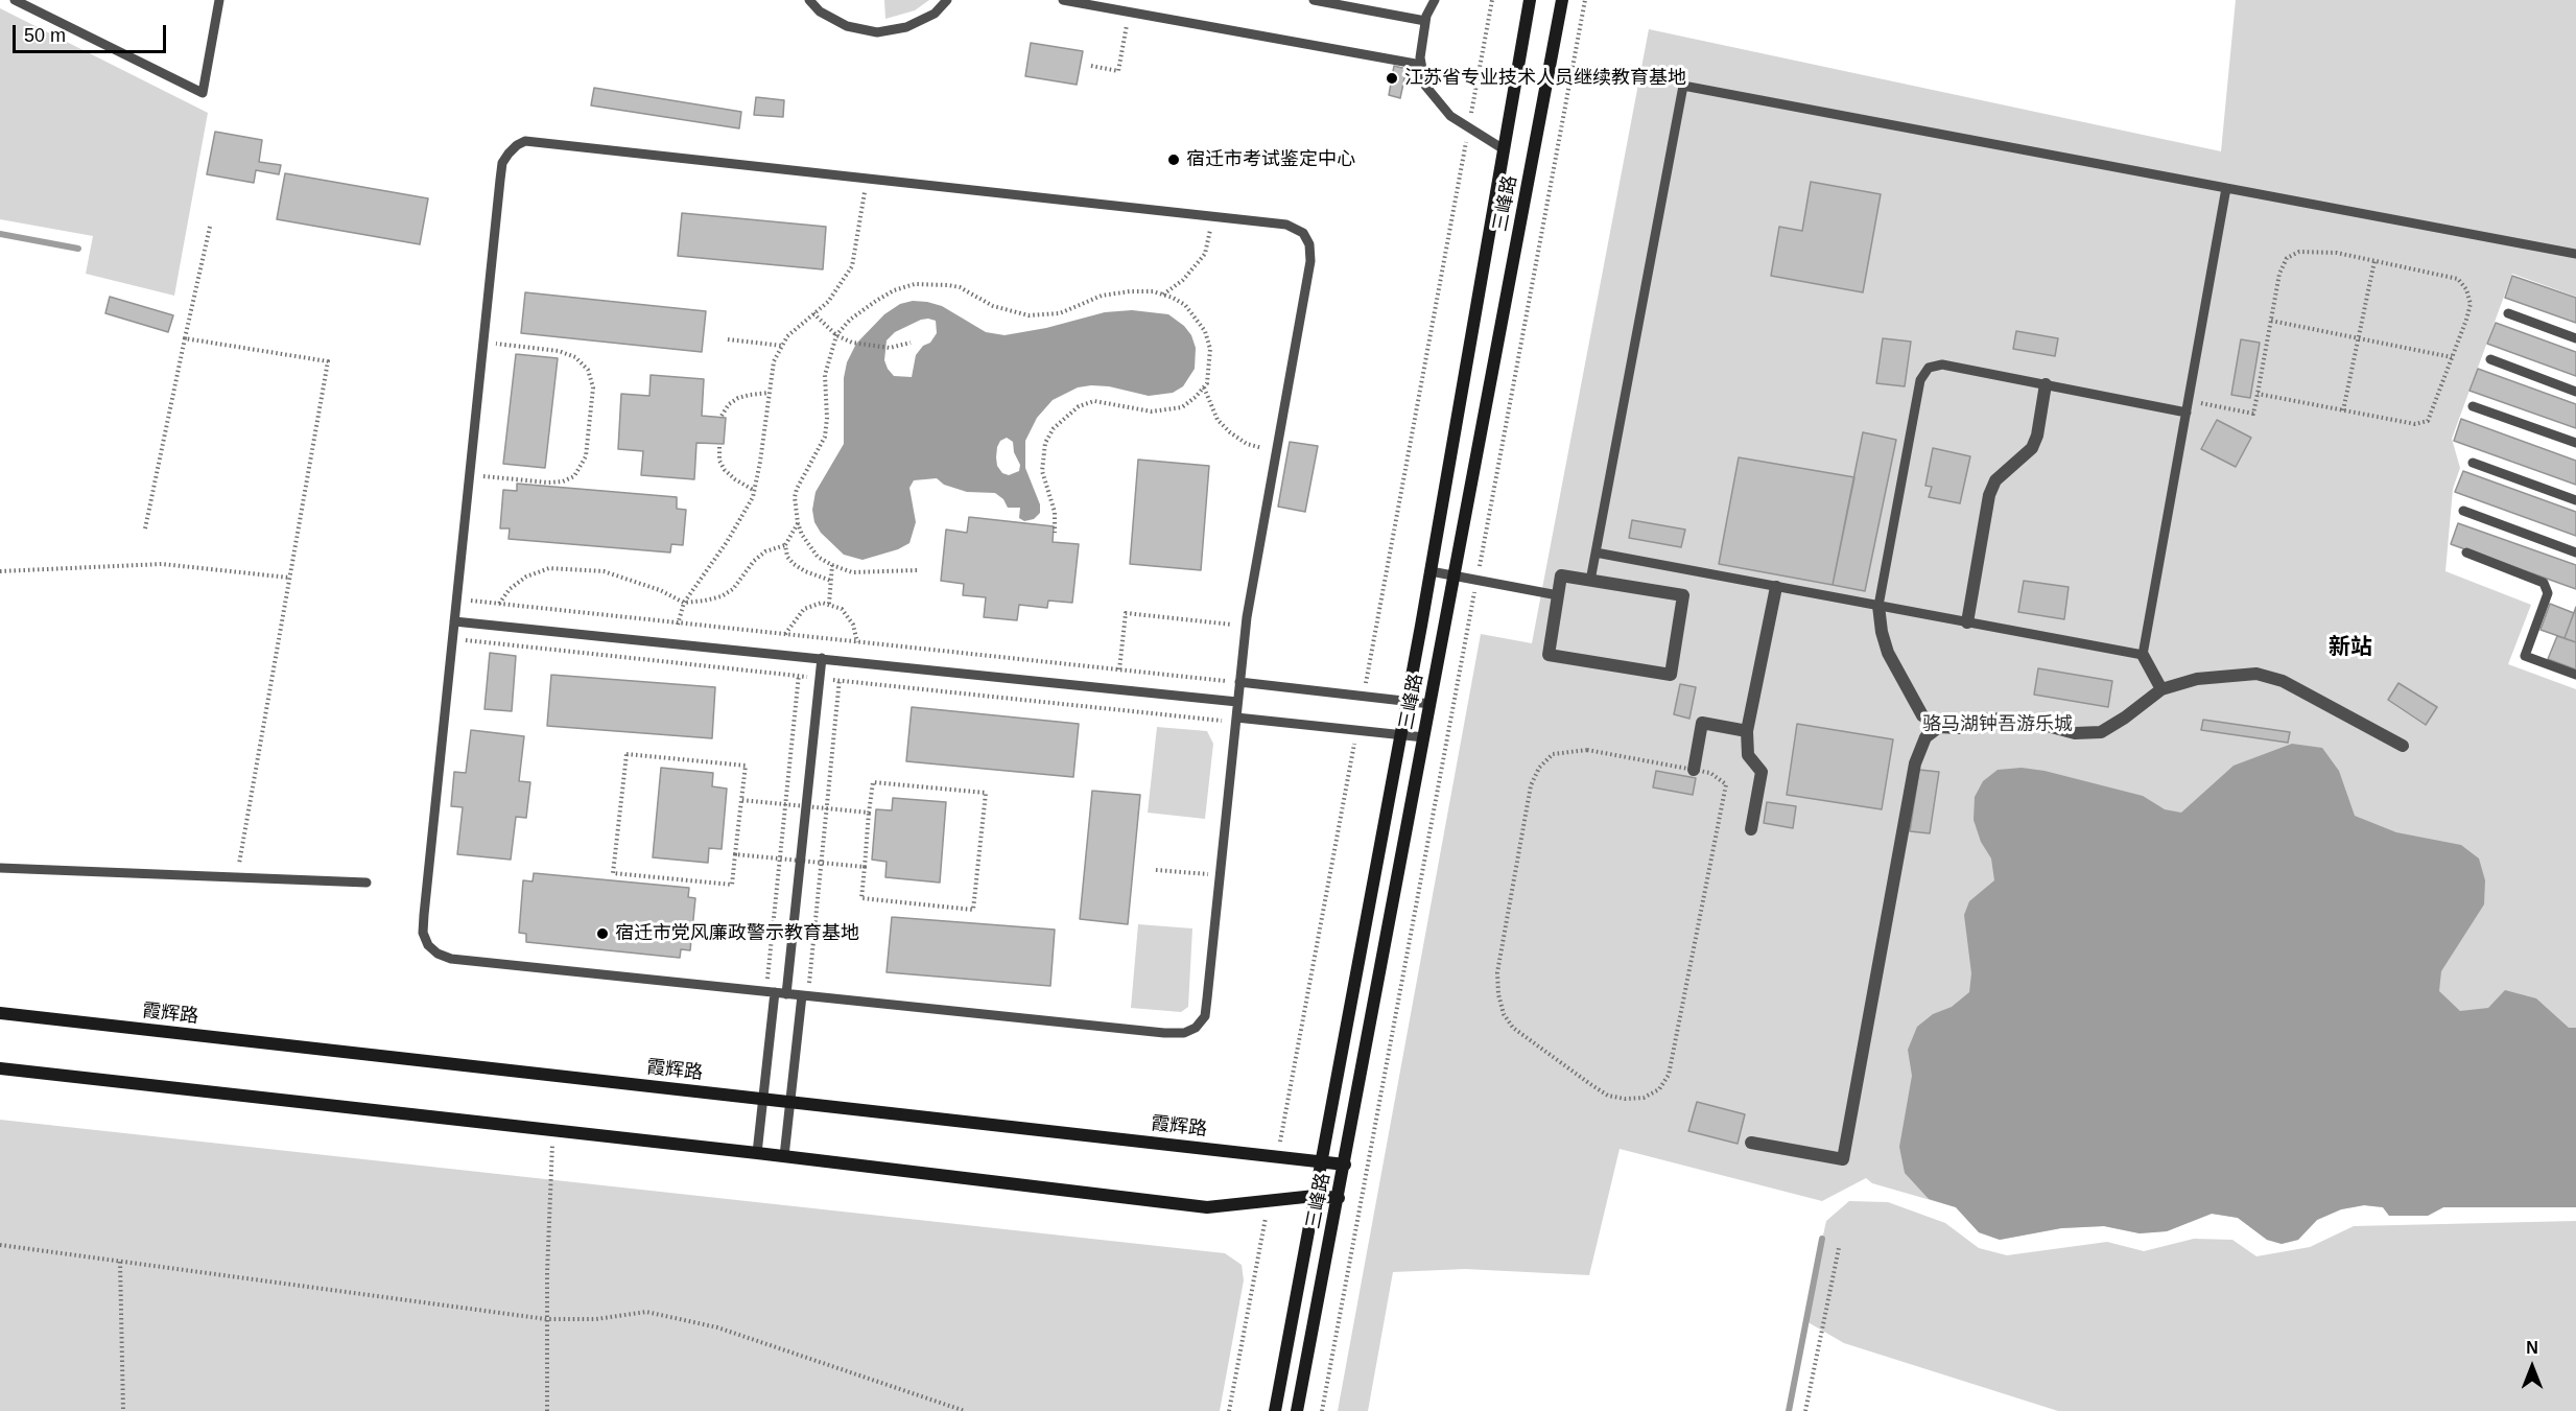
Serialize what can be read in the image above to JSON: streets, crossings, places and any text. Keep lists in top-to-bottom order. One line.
{"streets":{"main road":["三峰路","霞辉路"]},"crossings":[["三峰路","霞辉路"]],"districts":["新站"],"parks":["骆马湖钟吾游乐城"],"places":["江苏省专业技术人员继续教育基地","宿迁市考试鉴定中心","宿迁市党风廉政警示教育基地"],"scale_bar":"50 m","north":"top"}
